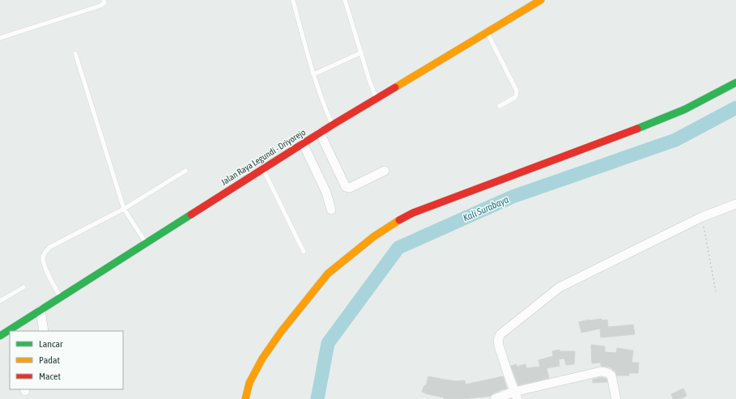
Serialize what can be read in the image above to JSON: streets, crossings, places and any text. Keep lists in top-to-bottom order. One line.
{"streets":{"main road":["Jalan Raya Legundi - Driyorejo"]},"water":["Kali Surabaya"],"legend":["Lancar","Padat","Macet"]}
